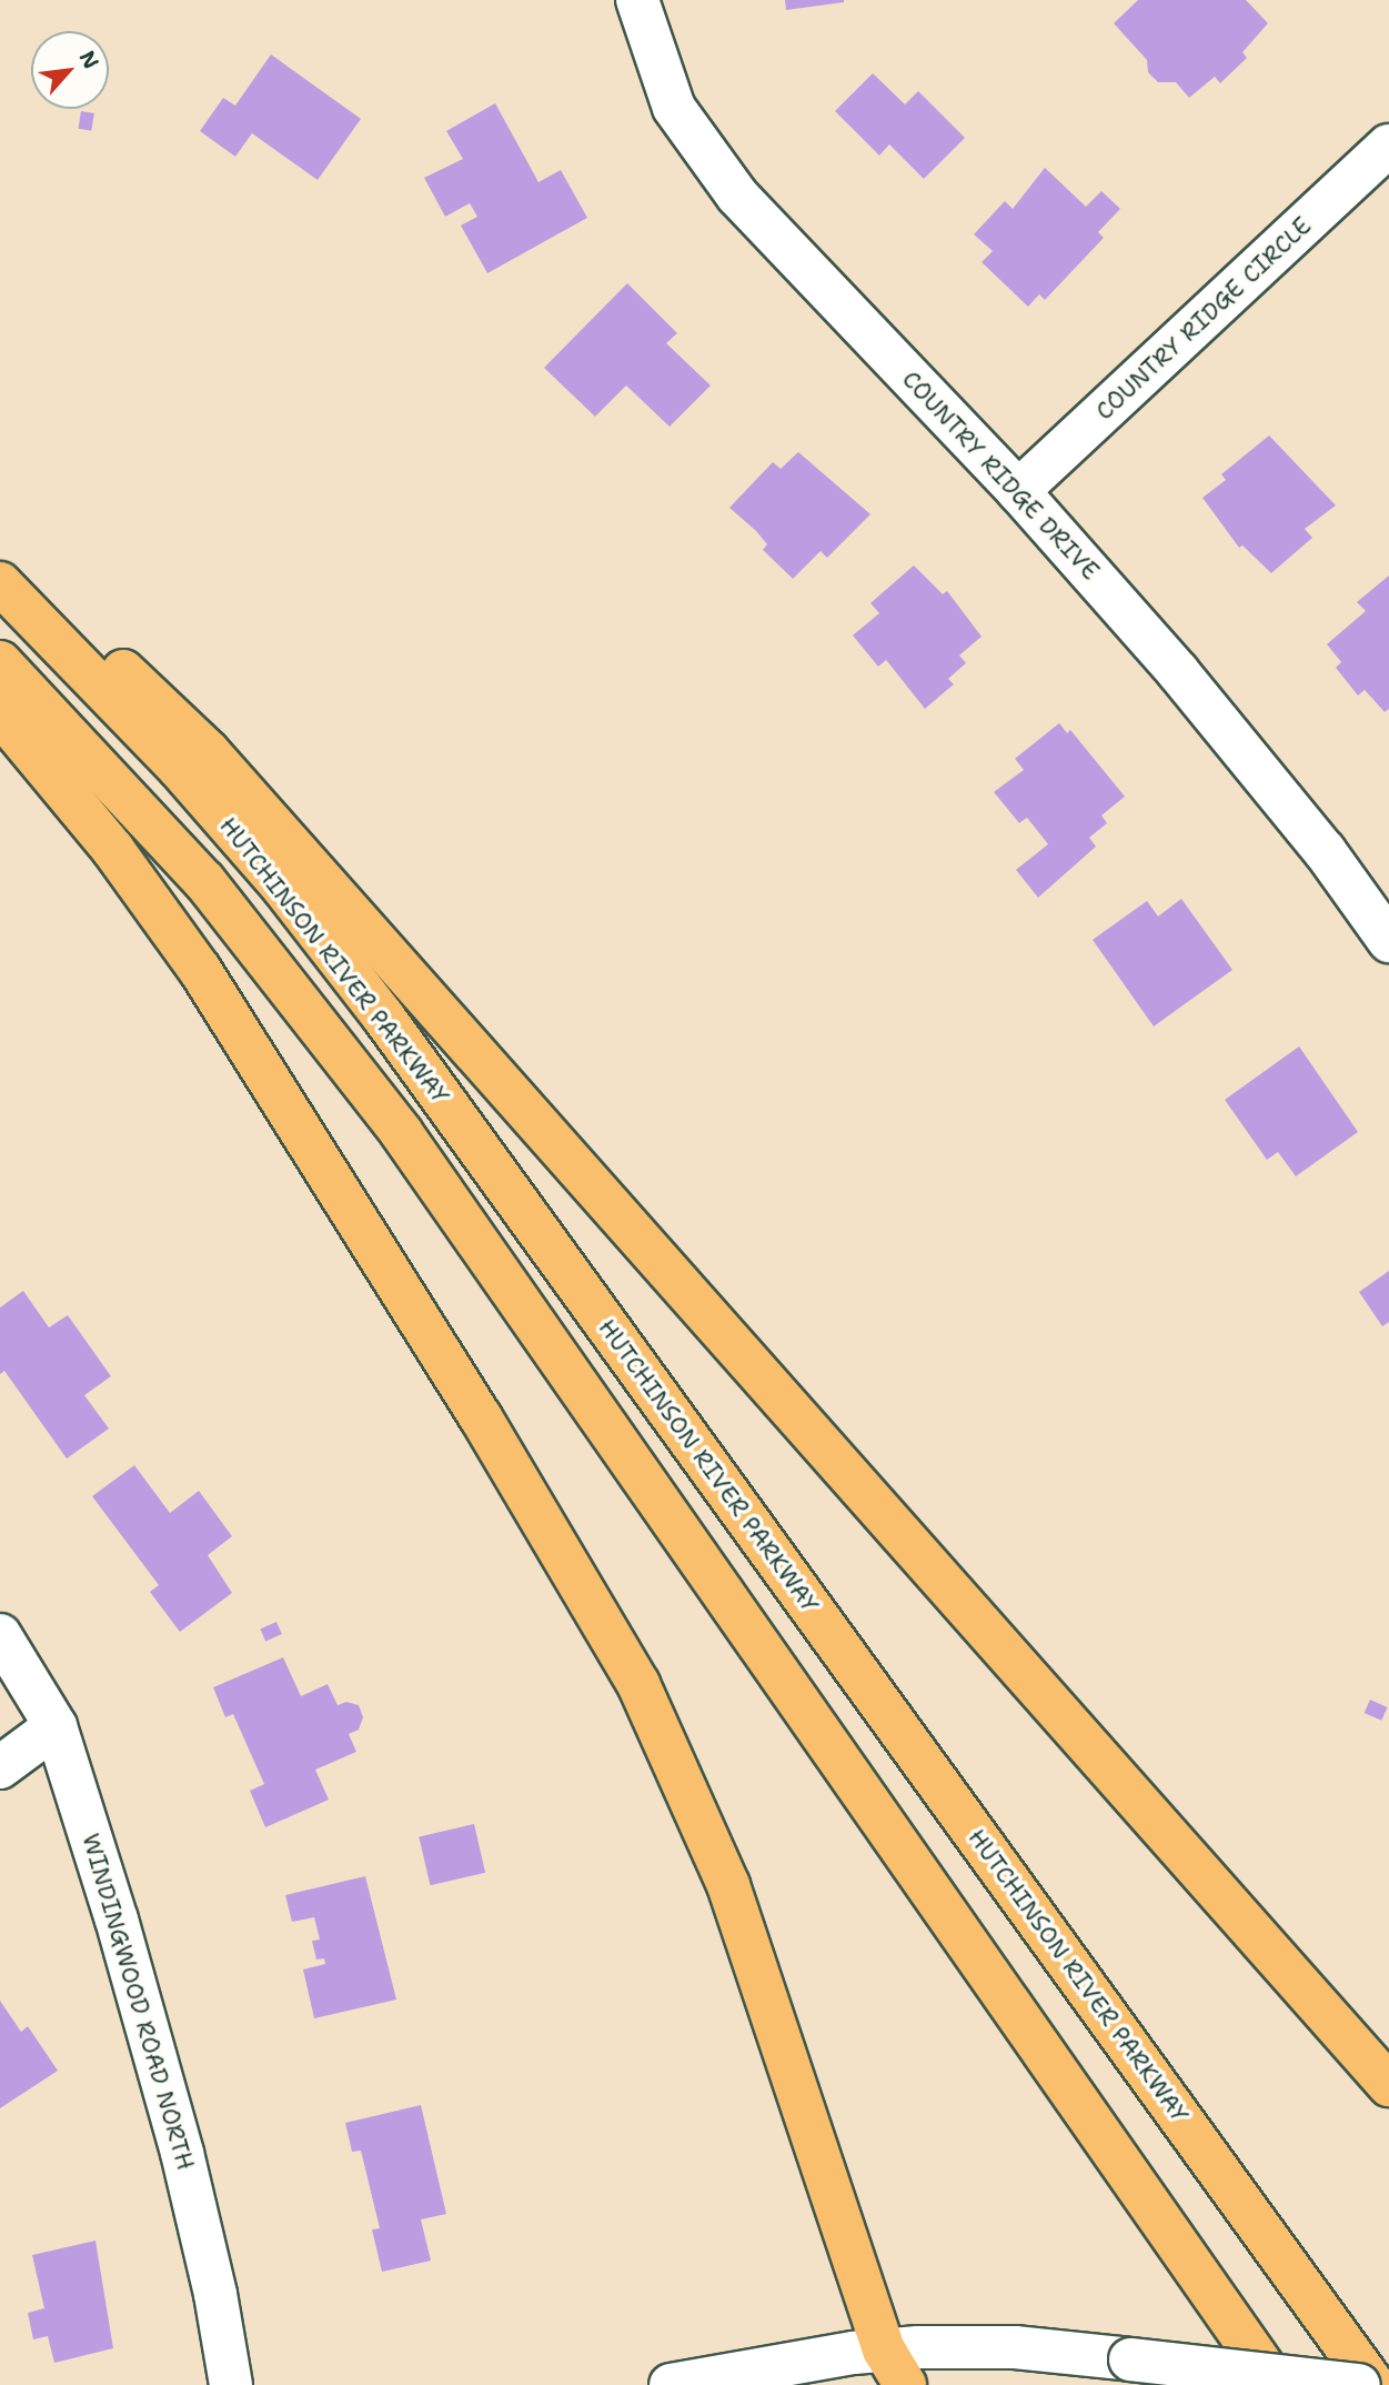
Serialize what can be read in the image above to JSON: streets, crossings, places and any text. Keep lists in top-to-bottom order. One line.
{"streets":{"highway":["HUTCHINSON RIVER PARKWAY"],"street":["COUNTRY RIDGE CIRCLE","COUNTRY RIDGE DRIVE","WINDINGWOOD ROAD NORTH"]},"crossings":[["COUNTRY RIDGE CIRCLE","COUNTRY RIDGE DRIVE"]],"north":"top right"}
